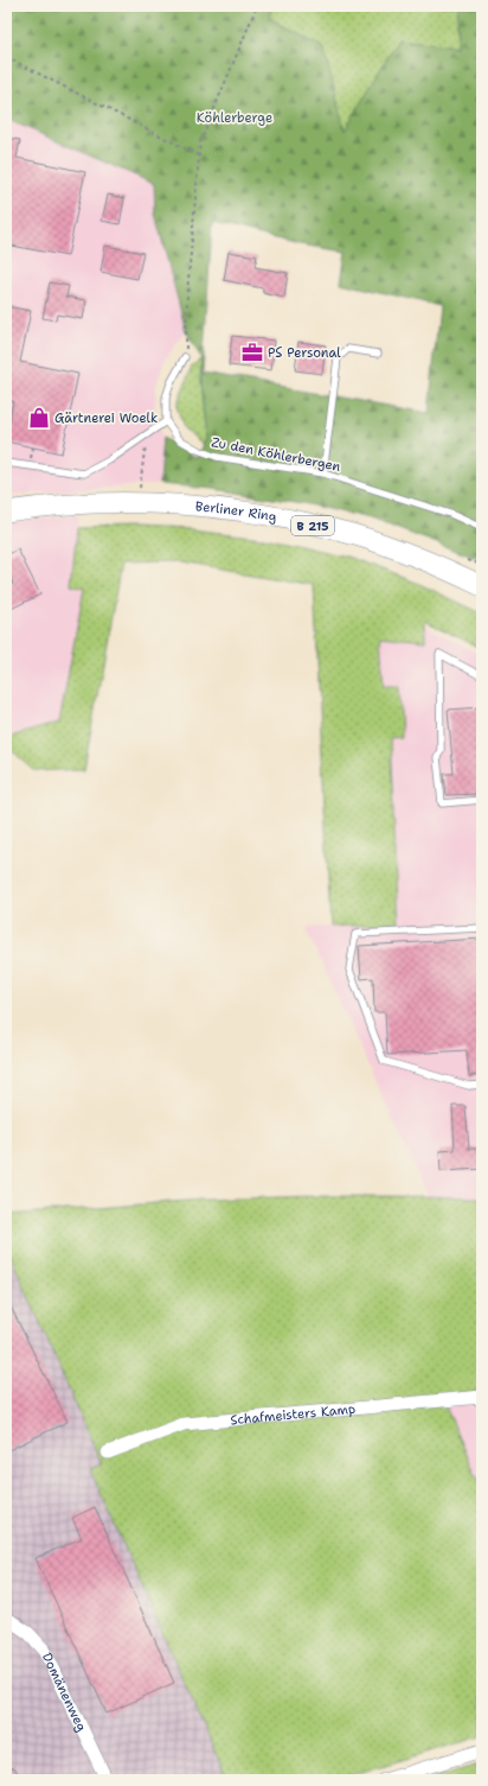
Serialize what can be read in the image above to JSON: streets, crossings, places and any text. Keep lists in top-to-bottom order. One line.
{"streets":{"main road":["Berliner Ring","B 215"],"street":["Schafmeisters Kamp","Domänenweg"],"lane":["Zu den Köhlerbergen"]},"parks":["Köhlerberge"],"places":{"office":["PS Personal"],"shop":["Gärtnerei Woelk"]}}
